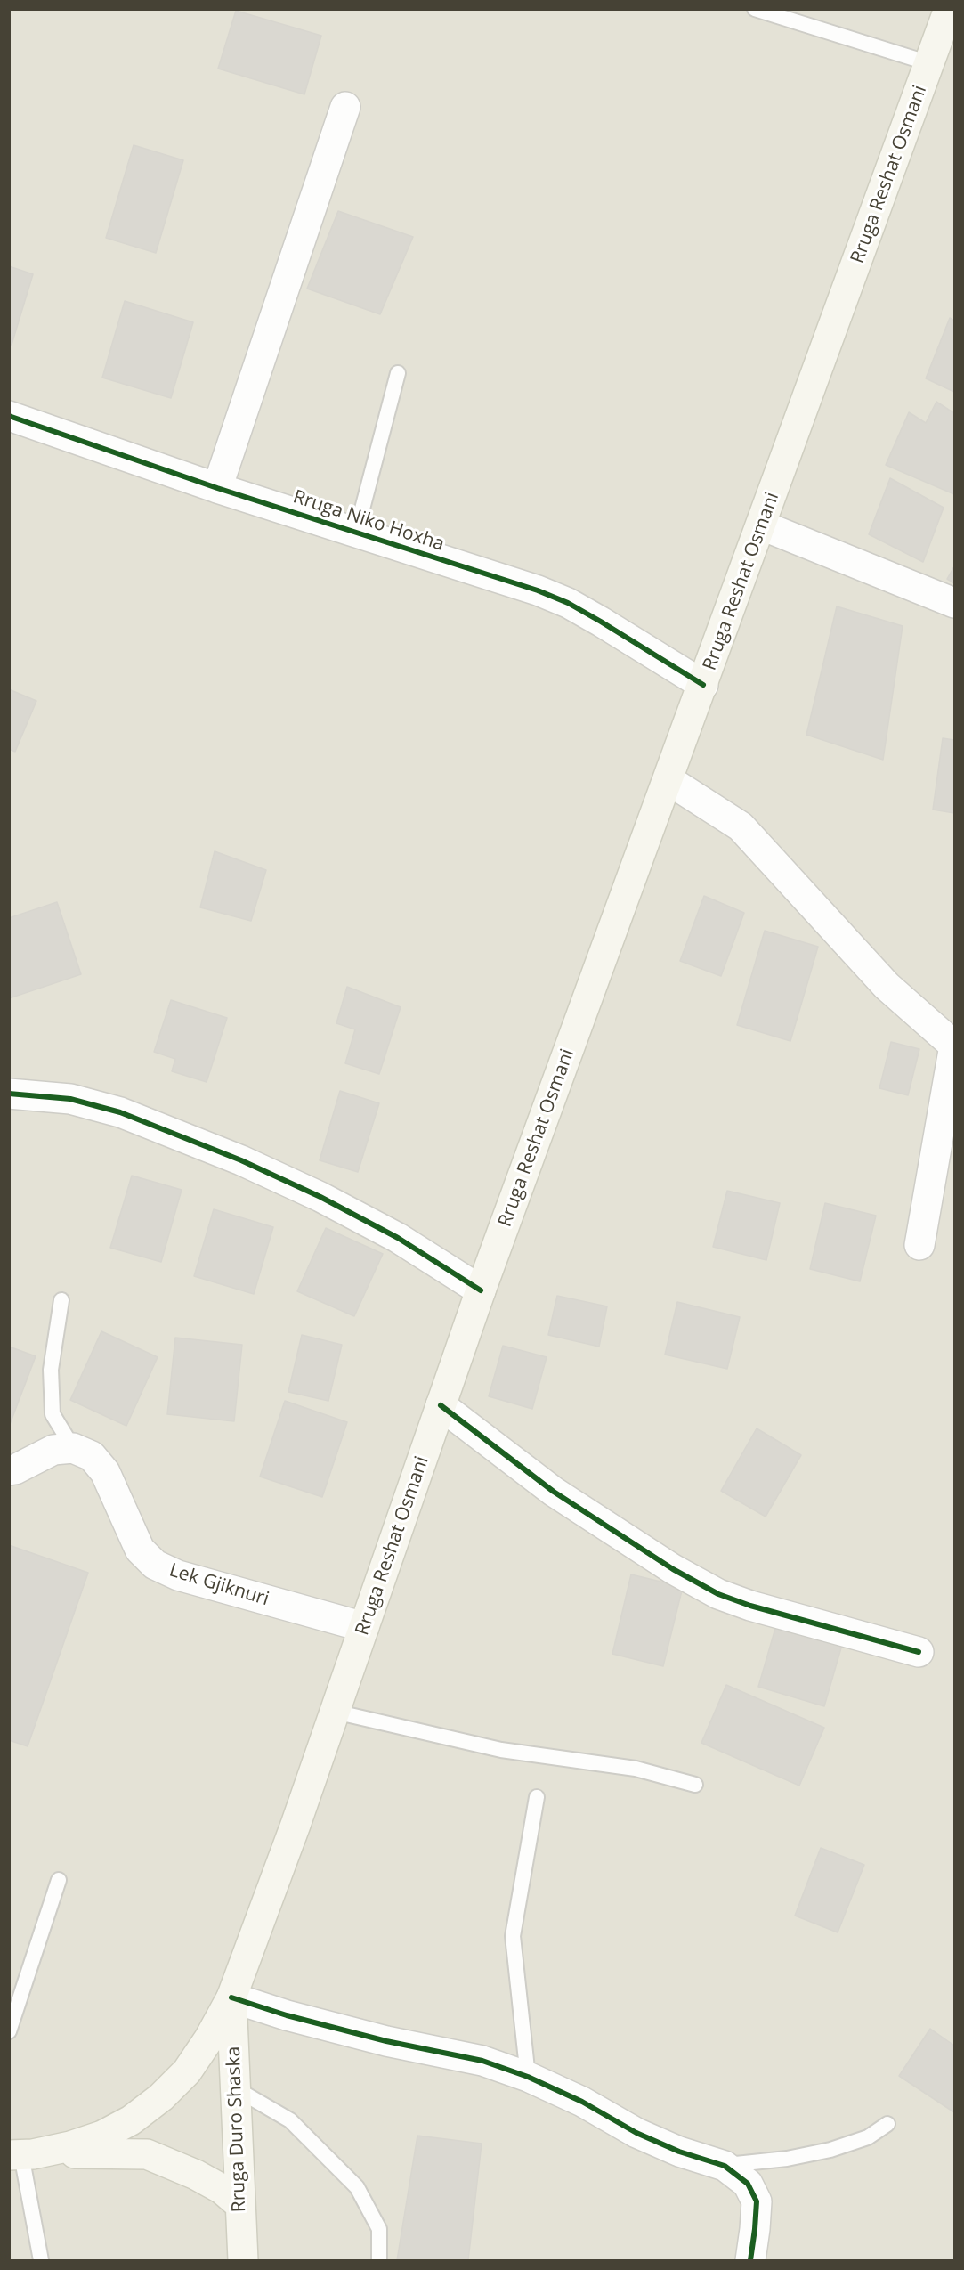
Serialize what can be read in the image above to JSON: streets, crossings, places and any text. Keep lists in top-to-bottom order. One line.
{"streets":{"main road":["Rruga Reshat Osmani","Rruga Duro Shaska"],"street":["Rruga Niko Hoxha","Lek Gjiknuri"]},"crossings":[["Rruga Reshat Osmani","Rruga Niko Hoxha"],["Rruga Reshat Osmani","Lek Gjiknuri"],["Rruga Reshat Osmani","Rruga Duro Shaska"]]}
